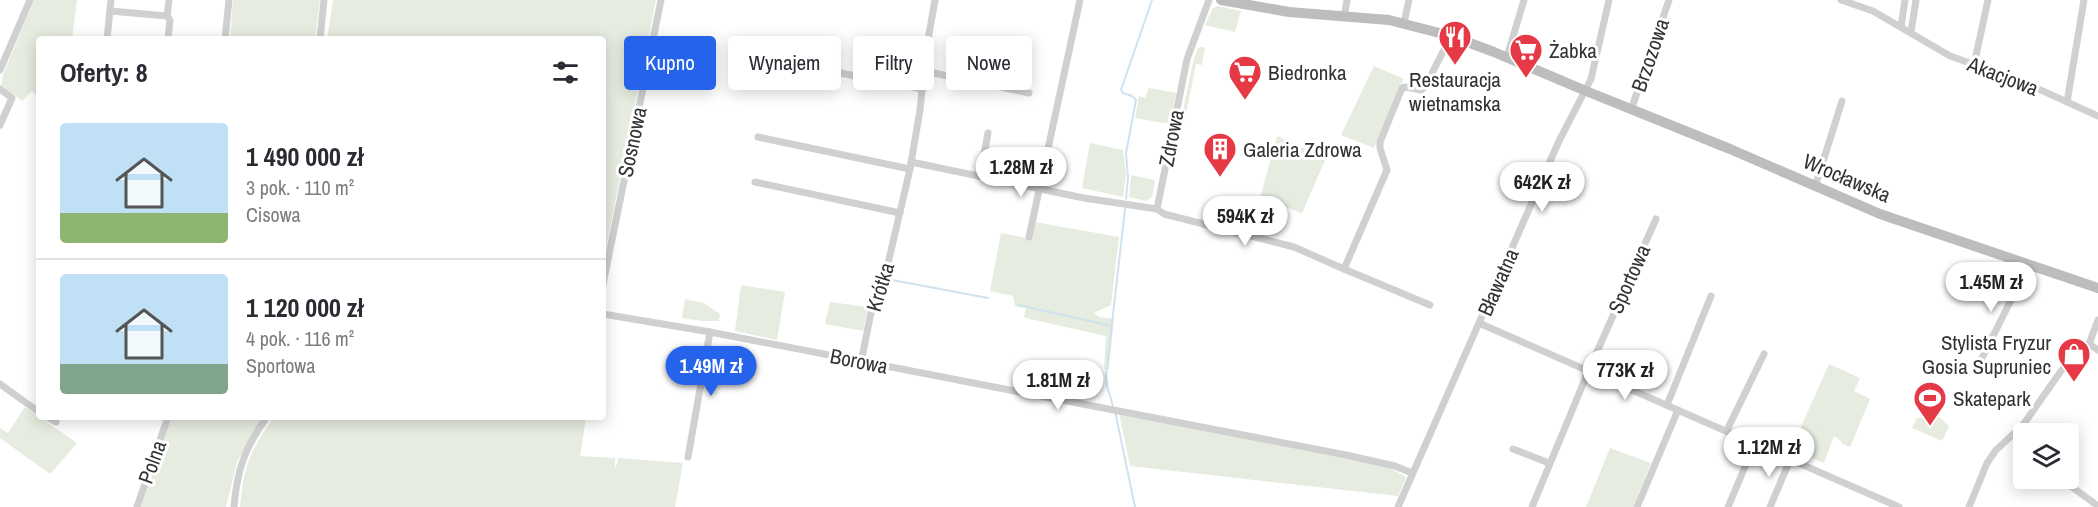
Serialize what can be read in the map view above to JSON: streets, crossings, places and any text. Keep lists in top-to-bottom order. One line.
{"streets":{"street":["Brzozowa","Akacjowa","Zdrowa","Sosnowa","Wrocławska","Sportowa","Bławatna","Krótka","Borowa","Polna"]},"crossings":[["Brzozowa","Wrocławska"],["Wrocławska","Bławatna"],["Bławatna","Borowa"],["Krótka","Borowa"]],"places":{"restaurant":["Restauracja wietnamska"],"supermarket":["Żabka","Biedronka"],"building":["Galeria Zdrowa"],"shop":["Stylista Fryzur Gosia Supruniec"],"sports":["Skatepark"]},"page":{"chip":["Kupno","Wynajem","Filtry","Nowe"],"heading":"Oferty: 8","list":[{"name":"1 490 000 zł","note":"3 pok. · 110 m² · Cisowa"},{"name":"1 120 000 zł","note":"4 pok. · 116 m² · Sportowa"}],"price":["1.28M zł","642K zł","594K zł","1.45M zł","1.49M zł","773K zł","1.81M zł","1.12M zł"]}}
